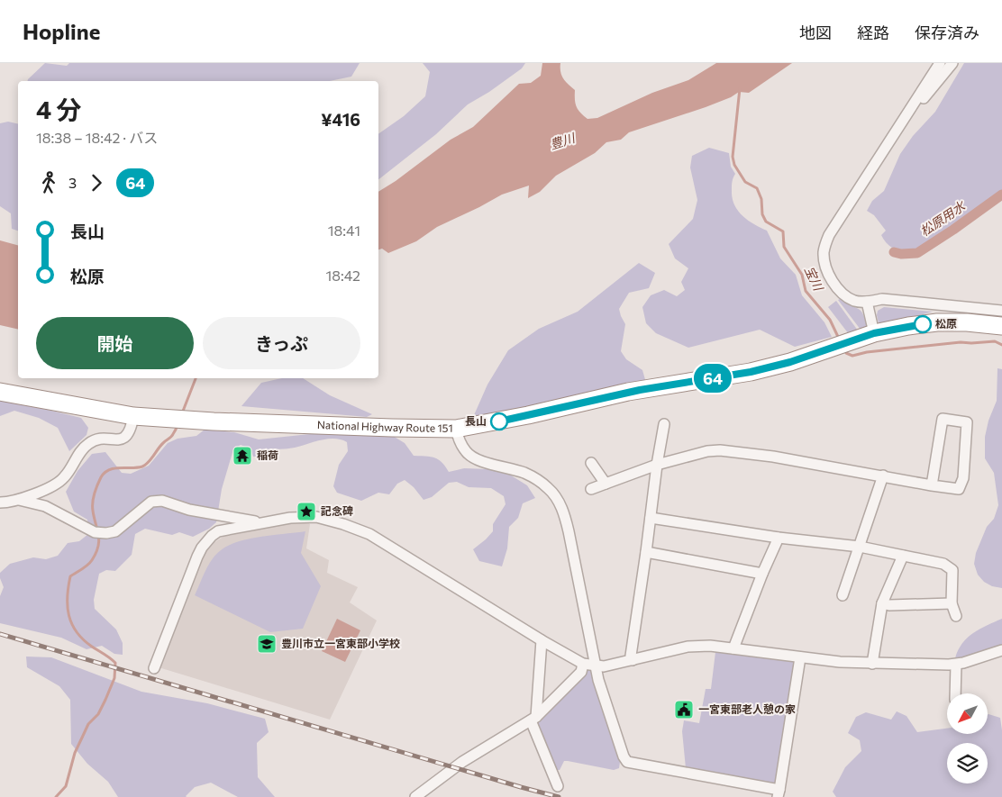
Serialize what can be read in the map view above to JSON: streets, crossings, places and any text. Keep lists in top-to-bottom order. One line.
{"streets":{"highway":["National Highway Route 151"]},"water":["豊川","松原用水","宝川"],"places":{"other":["松原","長山"],"temple":["稲荷"],"place":["記念碑"],"school or university":["豊川市立一宮東部小学校"],"public building":["一宮東部老人憩の家"]},"lines":["bus line 64"],"north":"bottom left","page":{"header":"Hopline","nav":["地図","経路","保存済み"],"on_map":"64","heading":["4 分","18:38 – 18:42 · バス","¥416"],"legs":["3","64"],"list":[{"name":"長山","value":"18:41"},{"name":"松原","value":"18:42"}],"buttons":["開始","きっぷ"]}}
